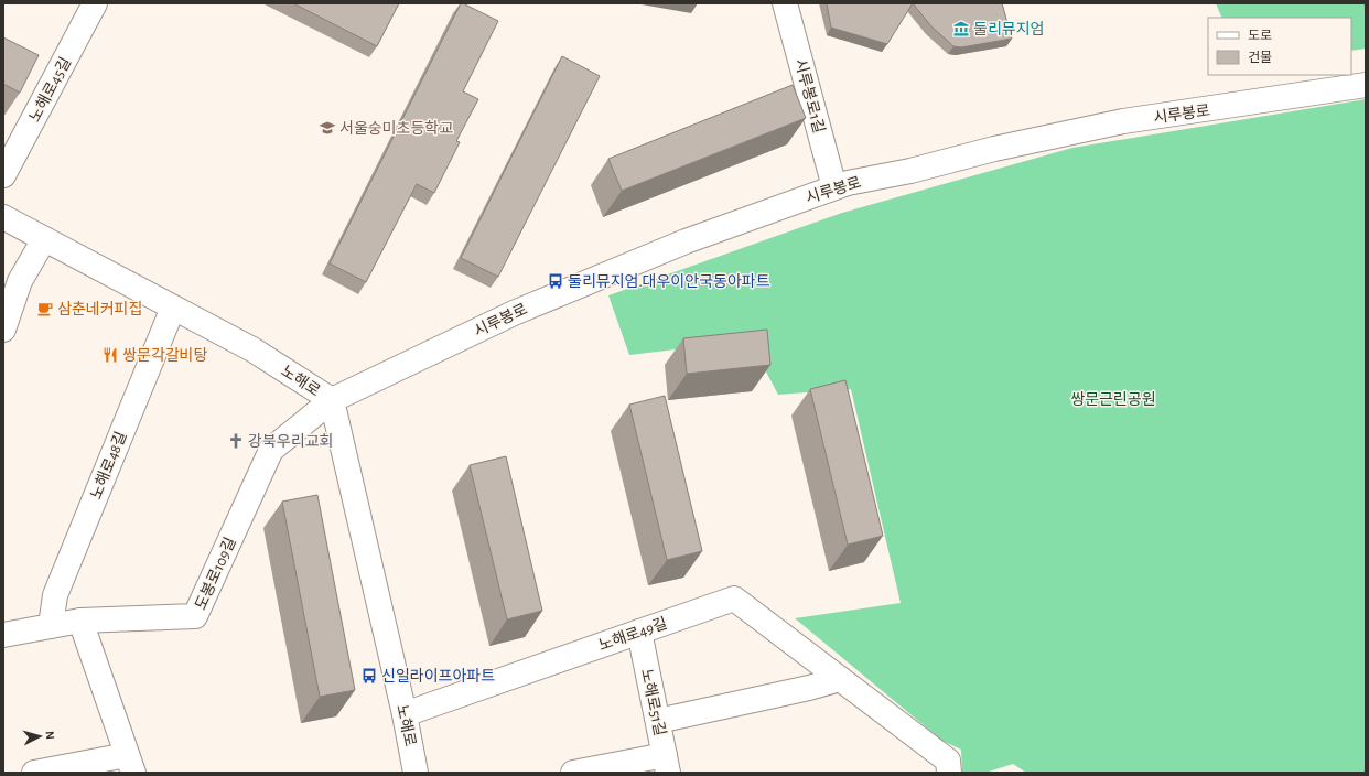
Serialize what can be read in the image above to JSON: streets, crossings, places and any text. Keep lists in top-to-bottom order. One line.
{"streets":{"street":["노해로45길","시루봉로1길","시루봉로","노해로","노해로48길","도봉로109길","노해로49길","노해로51길"]},"crossings":[["시루봉로1길","시루봉로"],["시루봉로","노해로"],["시루봉로","도봉로109길"],["노해로","노해로48길"],["노해로","도봉로109길"],["노해로","노해로49길"],["노해로48길","도봉로109길"],["노해로49길","노해로51길"]],"parks":["쌍문근린공원"],"places":{"museum":["둘리뮤지엄"],"school or university":["서울숭미초등학교"],"bus stop":["둘리뮤지엄.대우이안국동아파트","신일라이프아파트"],"cafe":["삼춘네커피집"],"restaurant":["쌍문각갈비탕"],"church":["강북우리교회"]},"legend":["도로","건물"],"north":"right"}
